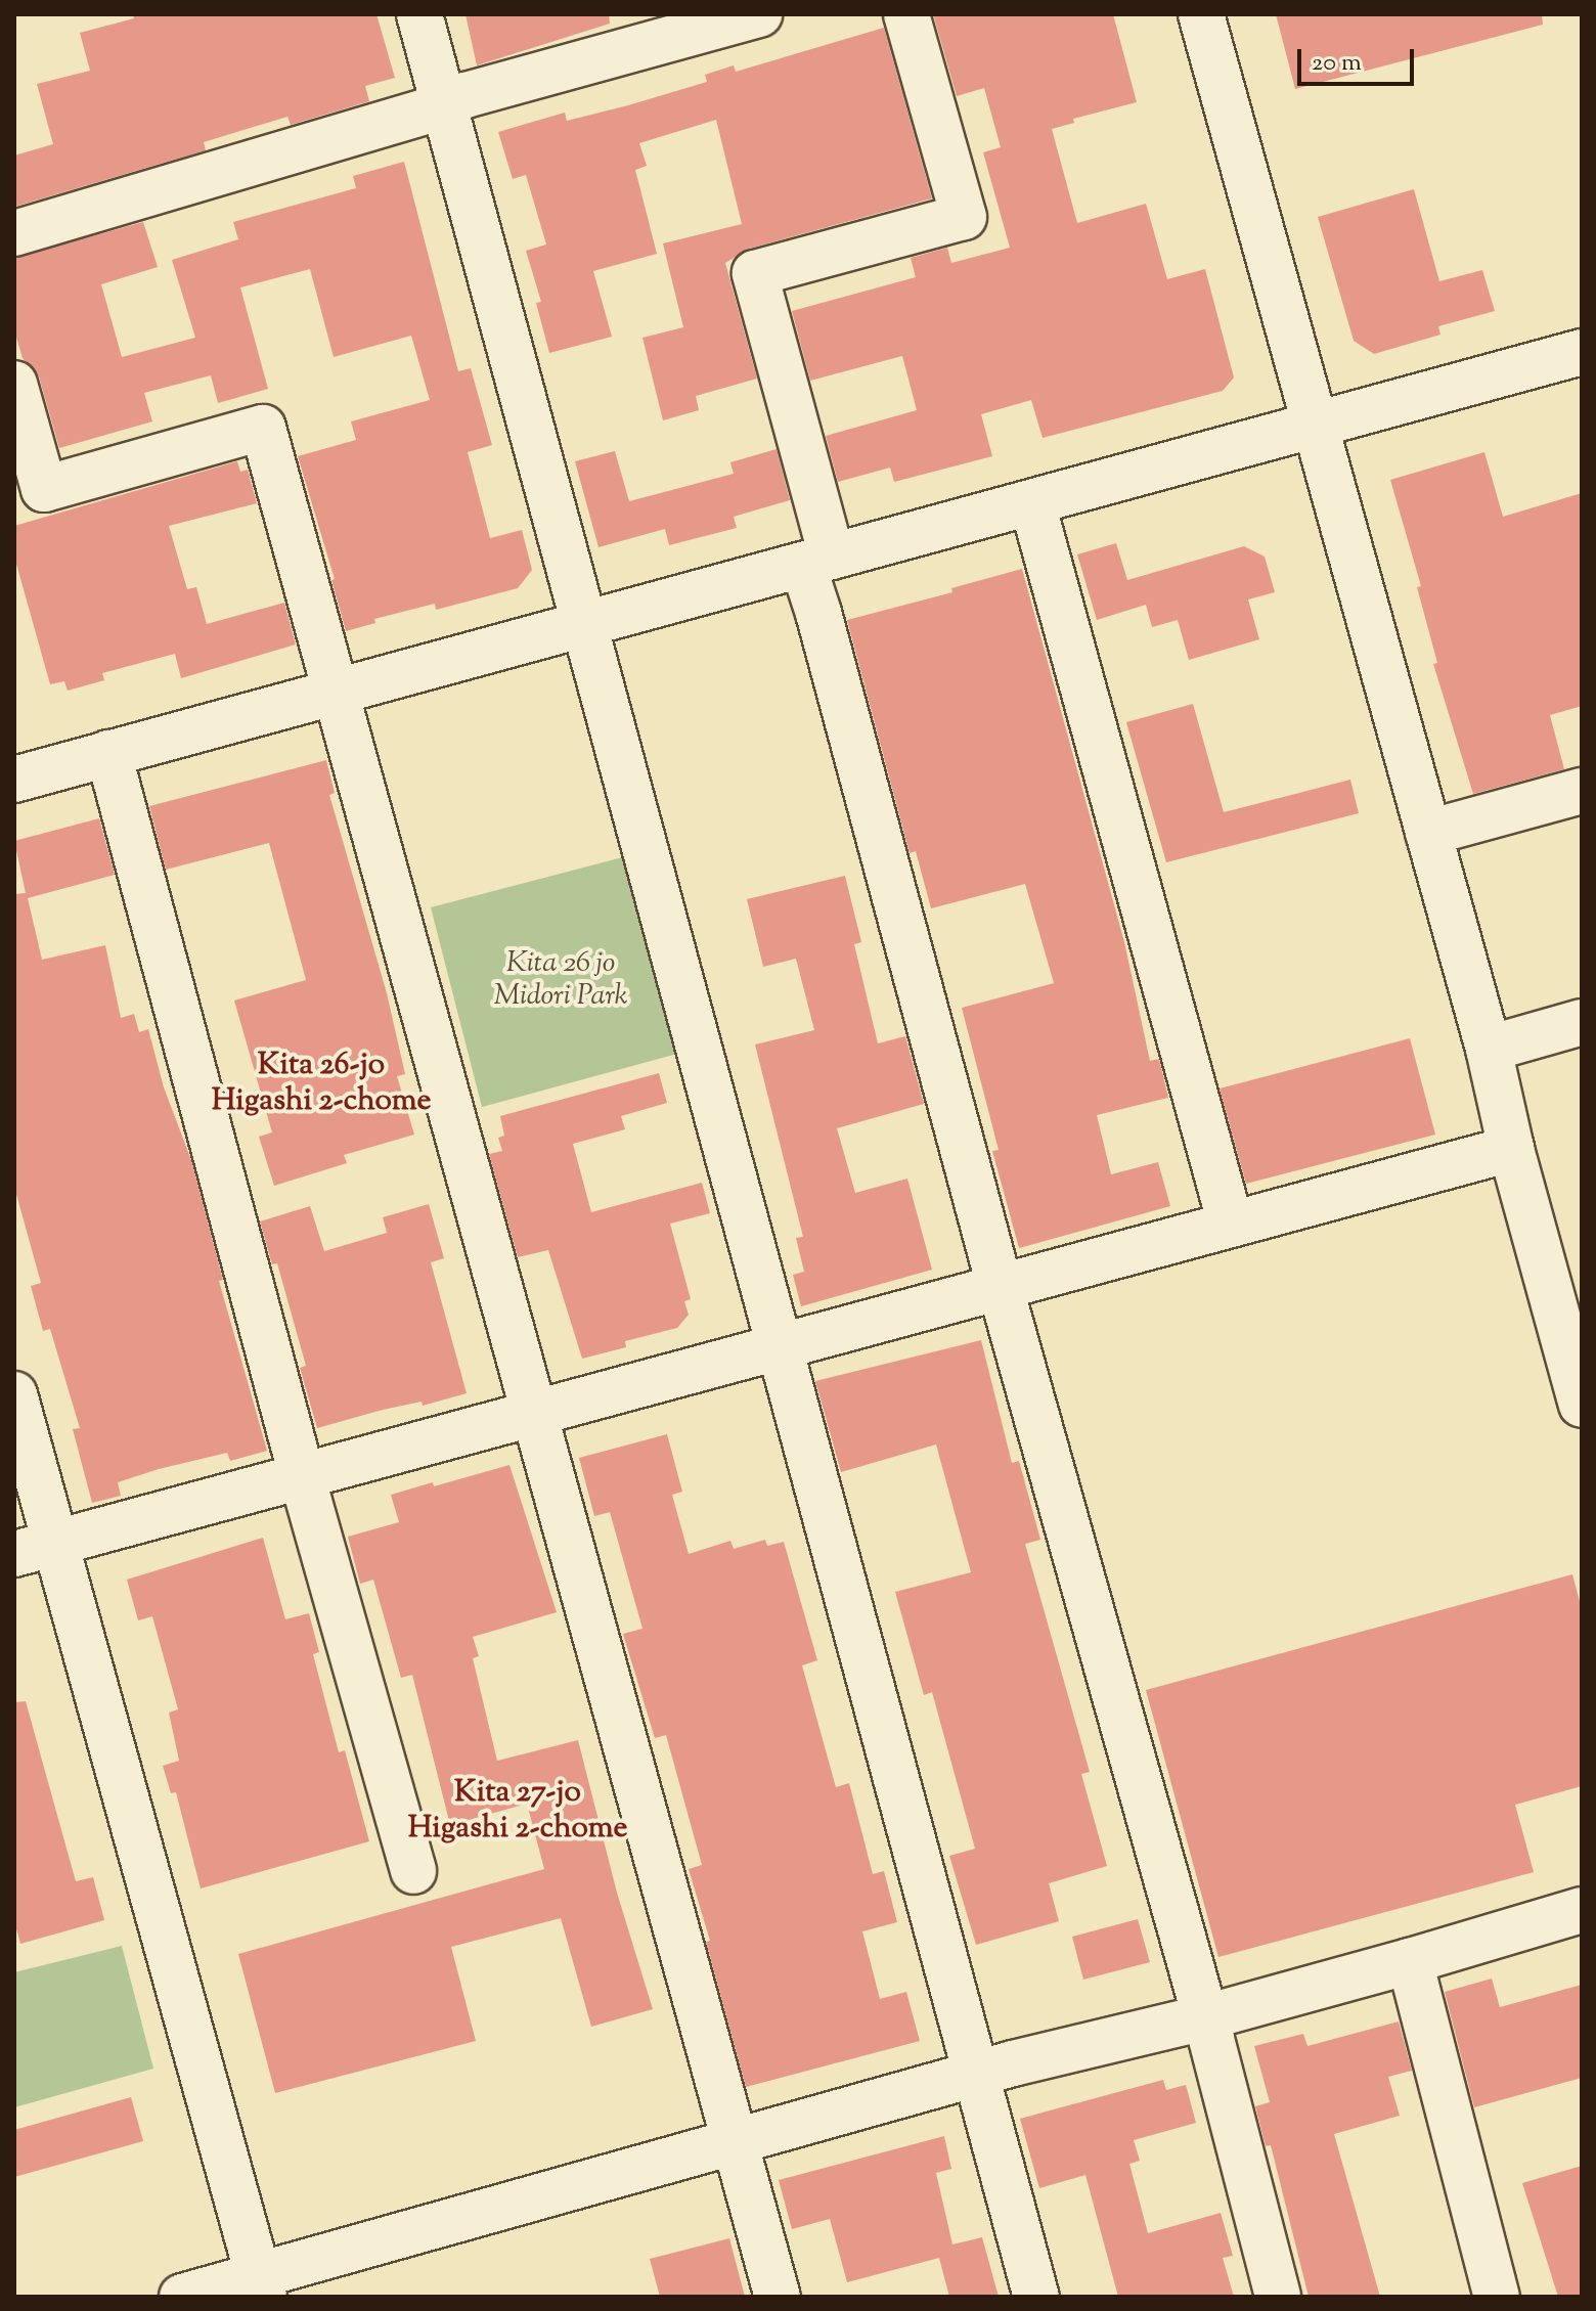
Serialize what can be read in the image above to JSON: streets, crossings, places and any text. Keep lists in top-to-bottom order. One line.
{"districts":["Kita 26-jo Higashi 2-chome","Kita 27-jo Higashi 2-chome"],"parks":["Kita 26 jo Midori Park"],"scale_bar":"20 m"}
